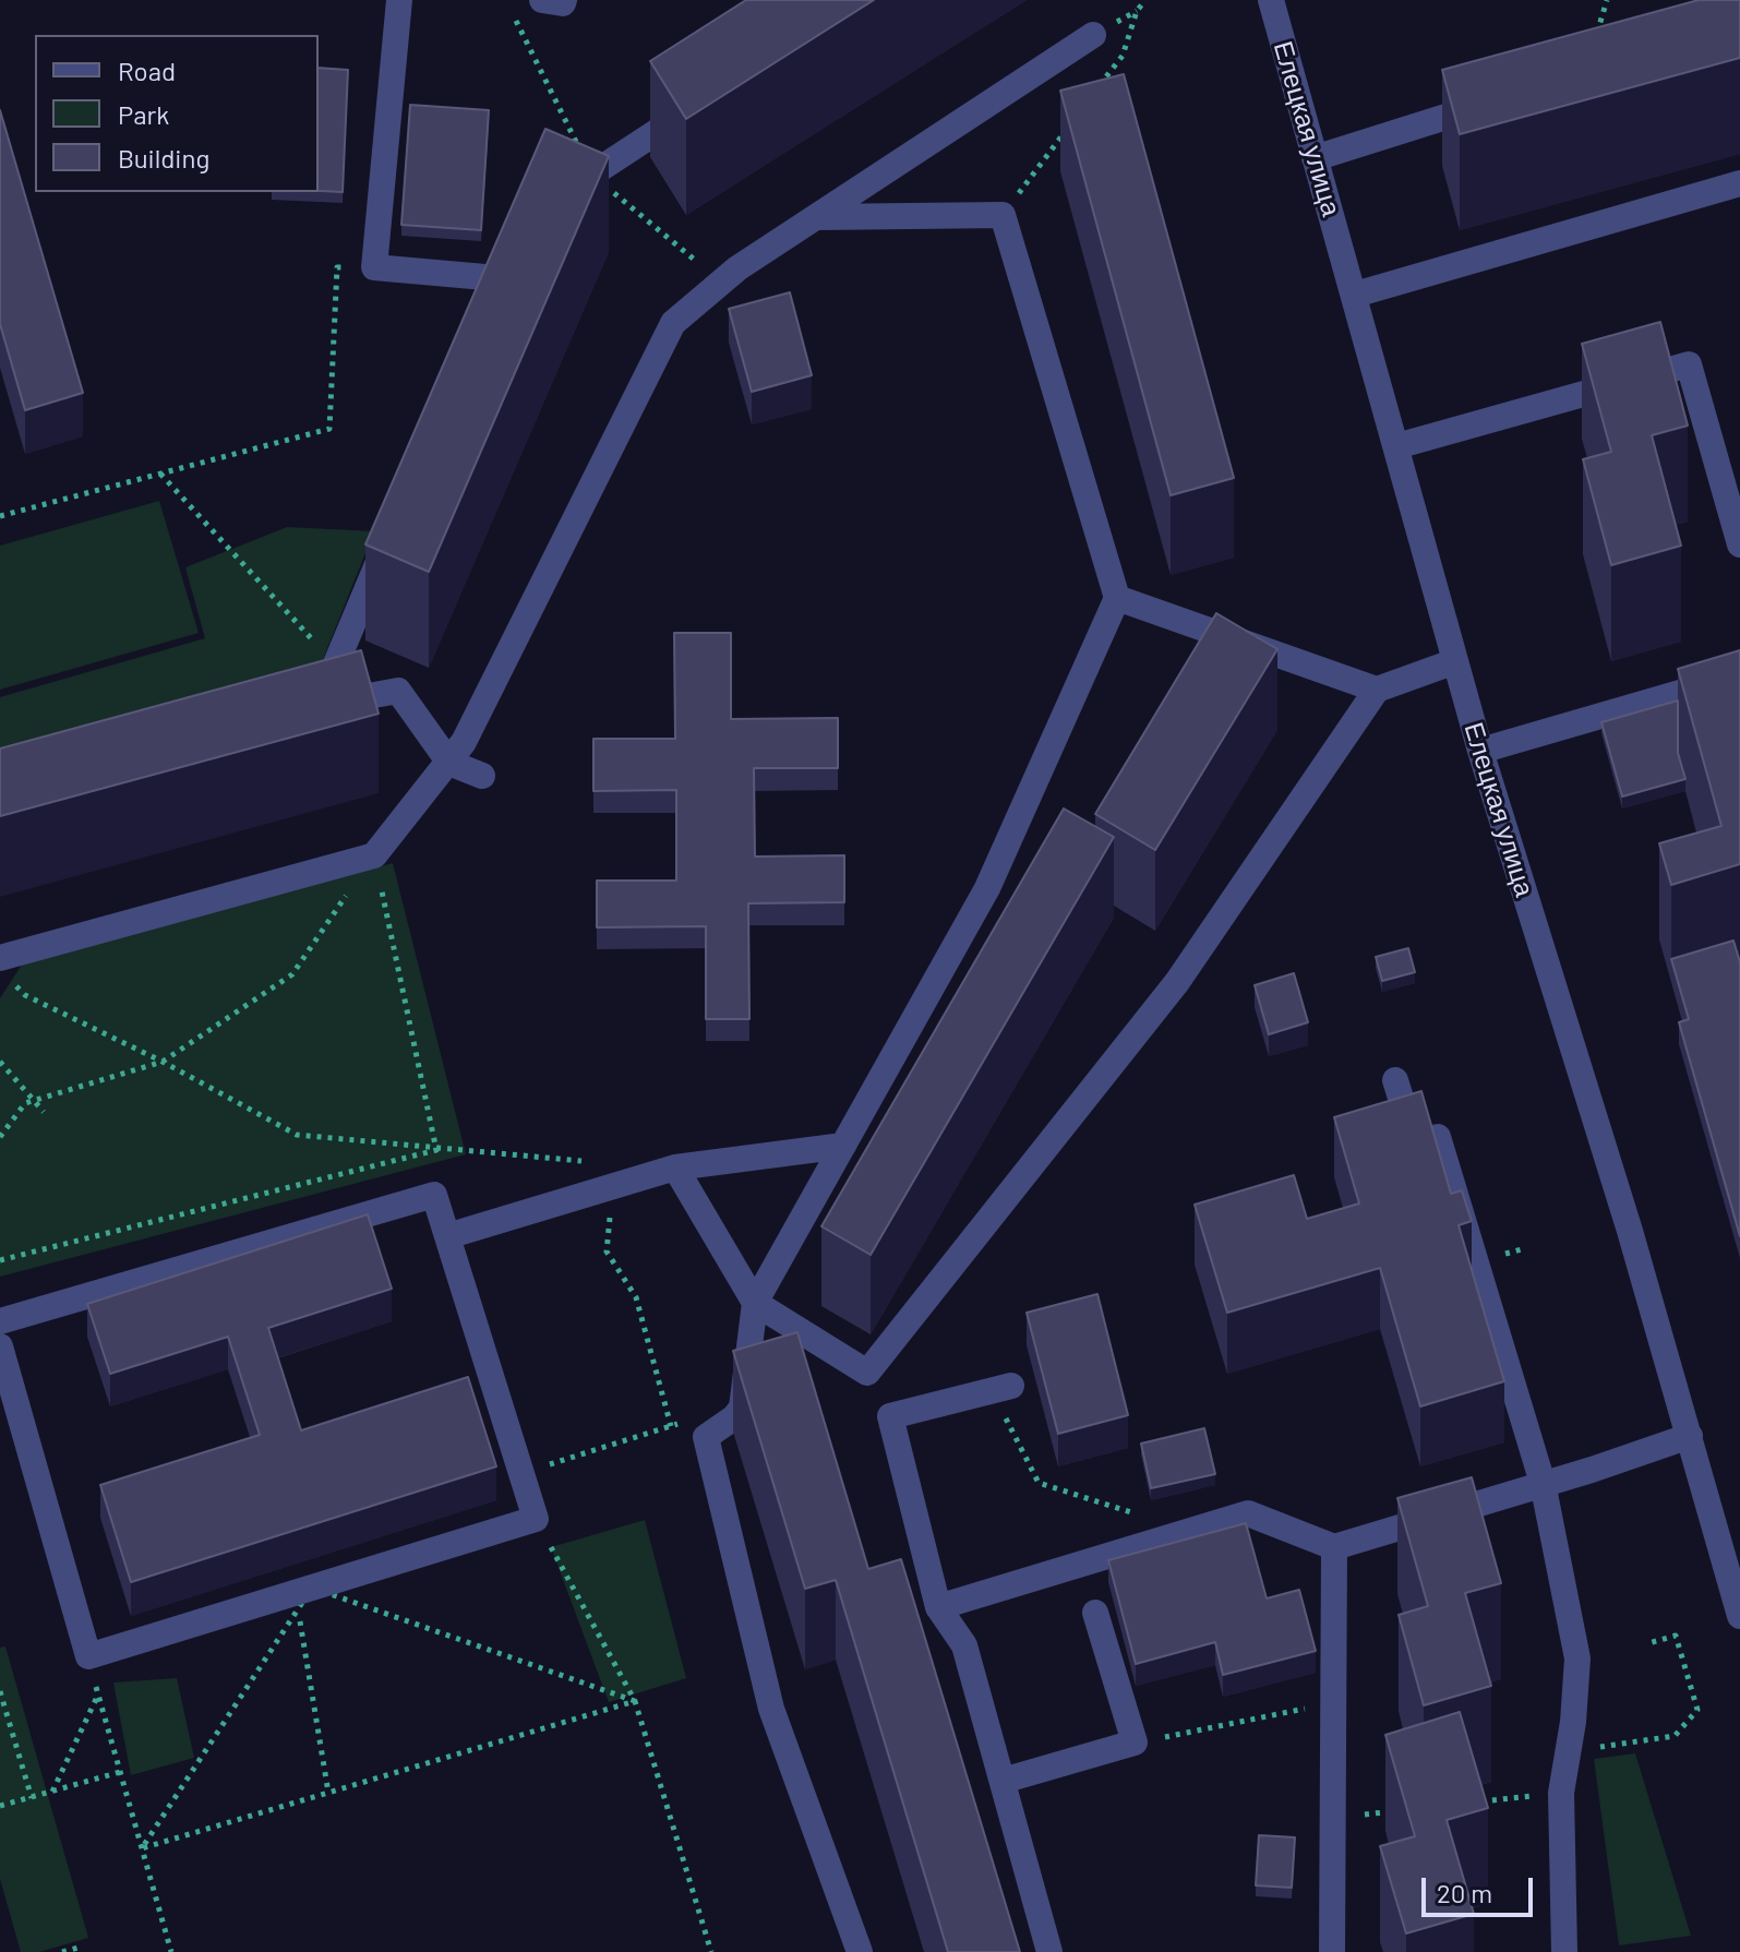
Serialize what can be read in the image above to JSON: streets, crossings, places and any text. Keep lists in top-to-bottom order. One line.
{"streets":{"street":["Елецкая улица"]},"legend":["Road","Park","Building"],"scale_bar":"20 m"}
